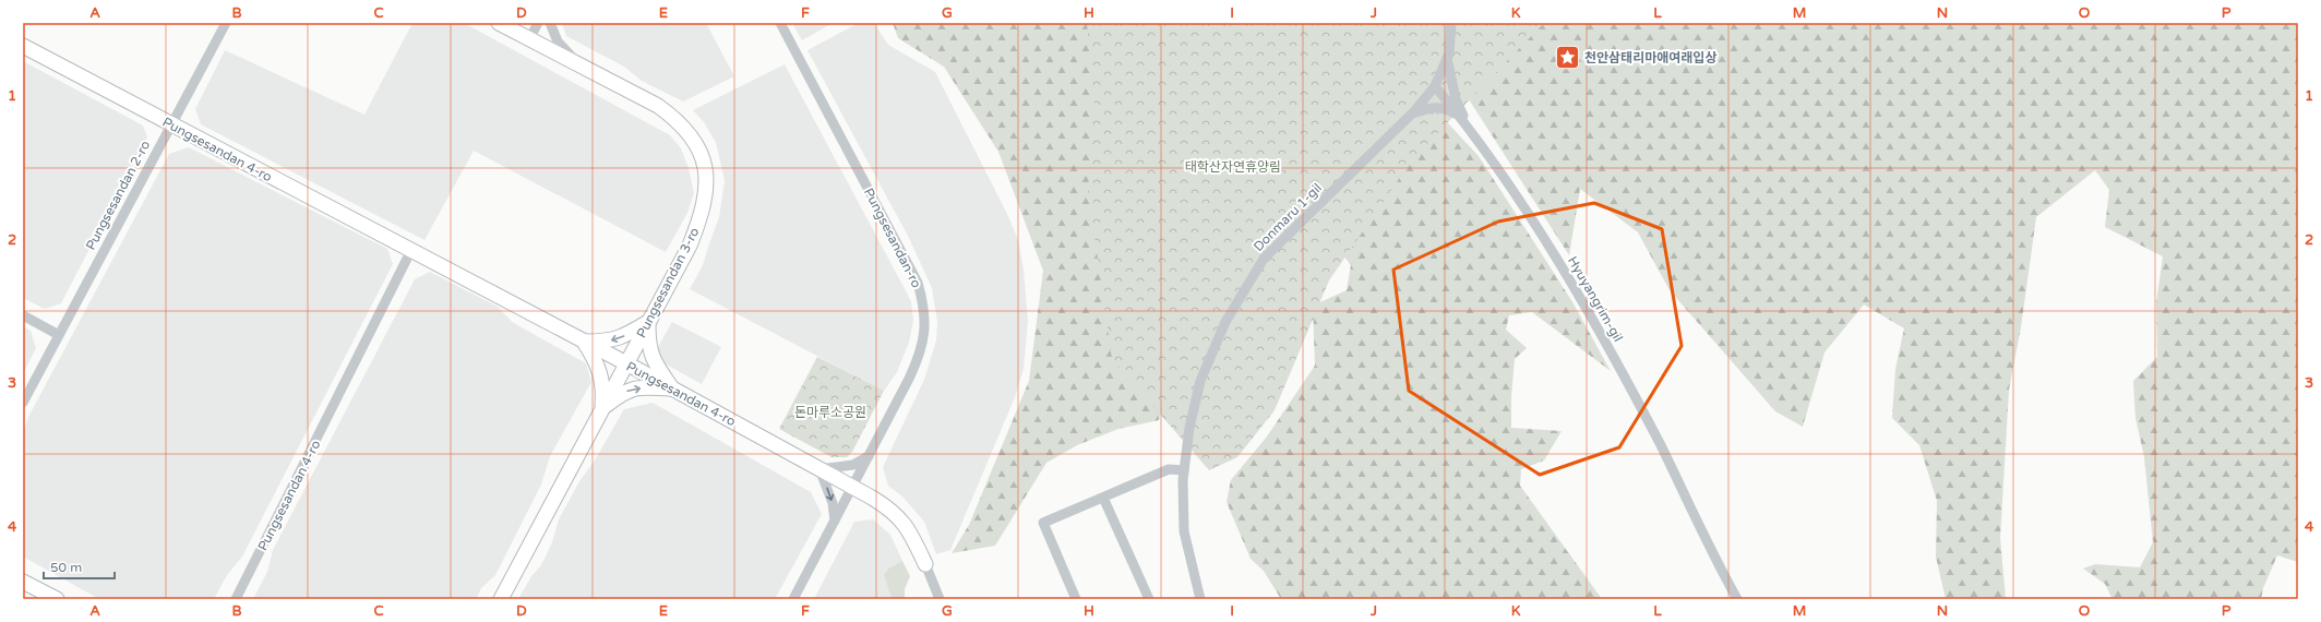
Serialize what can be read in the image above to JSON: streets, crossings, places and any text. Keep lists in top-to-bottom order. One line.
{"streets":{"street":["Pungsesandan 4-ro","Pungsesandan 2-ro","Donmaru 1-gil","Pungsesandan-ro","Pungsesandan 3-ro","Hyuyangrim-gil"]},"crossings":[["Pungsesandan 4-ro","Pungsesandan 2-ro"],["Pungsesandan 4-ro","Pungsesandan-ro"],["Pungsesandan 4-ro","Pungsesandan 3-ro"],["Donmaru 1-gil","Hyuyangrim-gil"]],"parks":["태학산자연휴양림","돈마루소공원"],"places":{"place":["천안삼태리마애여래입상"]},"scale_bar":"50 m","grid":{"columns":["A","B","C","D","E","F","G","H","I","J","K","L","M","N","O","P"],"rows":["1","2","3","4"]}}
